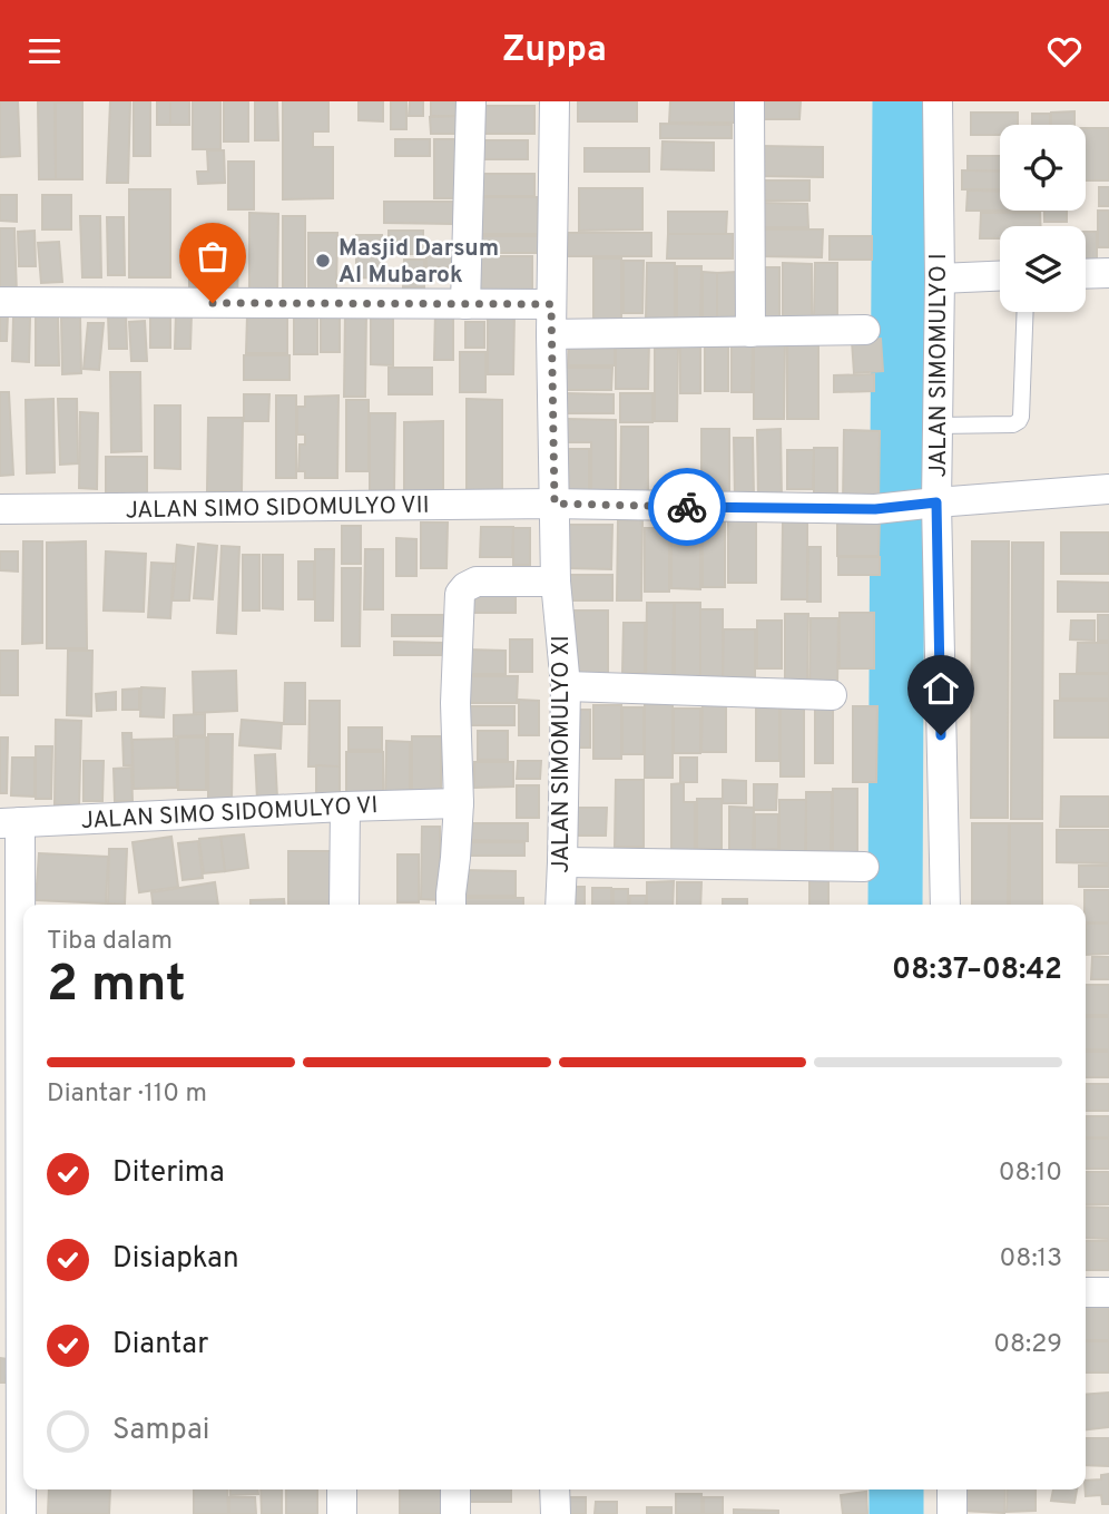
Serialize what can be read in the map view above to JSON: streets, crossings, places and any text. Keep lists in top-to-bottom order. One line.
{"streets":{"street":["JALAN SIMOMULYO I","JALAN SIMO SIDOMULYO VII","JALAN SIMOMULYO XI","JALAN SIMO SIDOMULYO VI"]},"crossings":[["JALAN SIMOMULYO I","JALAN SIMO SIDOMULYO VII"],["JALAN SIMO SIDOMULYO VII","JALAN SIMOMULYO XI"]],"places":["Masjid Darsum Al Mubarok"],"page":{"header":"Zuppa","heading":["2 mnt","Tiba dalam","08:37–08:42"],"bar":"Diantar · 110 m","list":[["Diterima","08:10"],["Disiapkan","08:13"],["Diantar","08:29"],"Sampai"]}}
